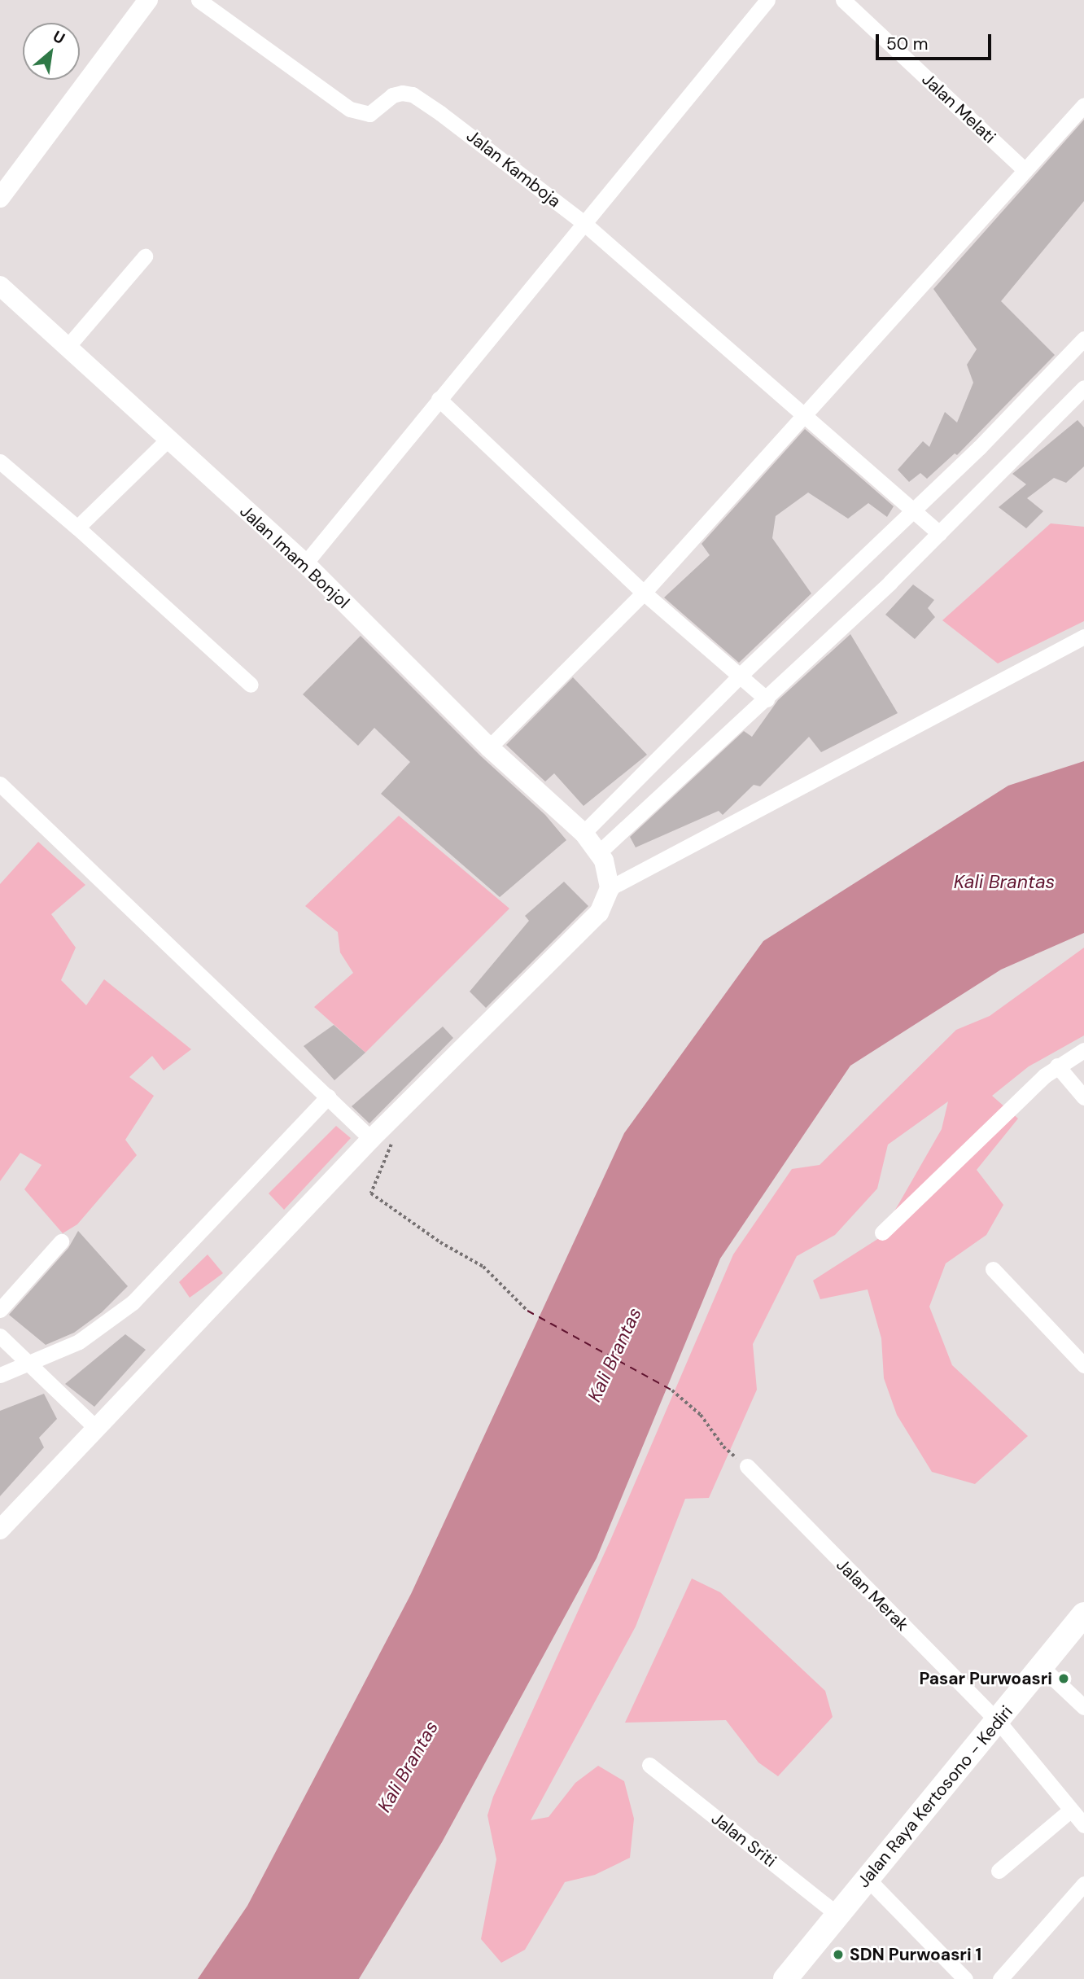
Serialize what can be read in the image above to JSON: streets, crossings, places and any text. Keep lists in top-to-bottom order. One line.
{"streets":{"highway":["Jalan Raya Kertosono - Kediri"],"main road":["Jalan Imam Bonjol"],"street":["Jalan Melati","Jalan Kamboja","Jalan Merak","Jalan Sriti"]},"crossings":[["Jalan Merak","Jalan Raya Kertosono - Kediri"],["Jalan Raya Kertosono - Kediri","Jalan Sriti"]],"water":["Kali Brantas"],"places":["Pasar Purwoasri","SDN Purwoasri 1"],"scale_bar":"50 m","north":"top right"}
